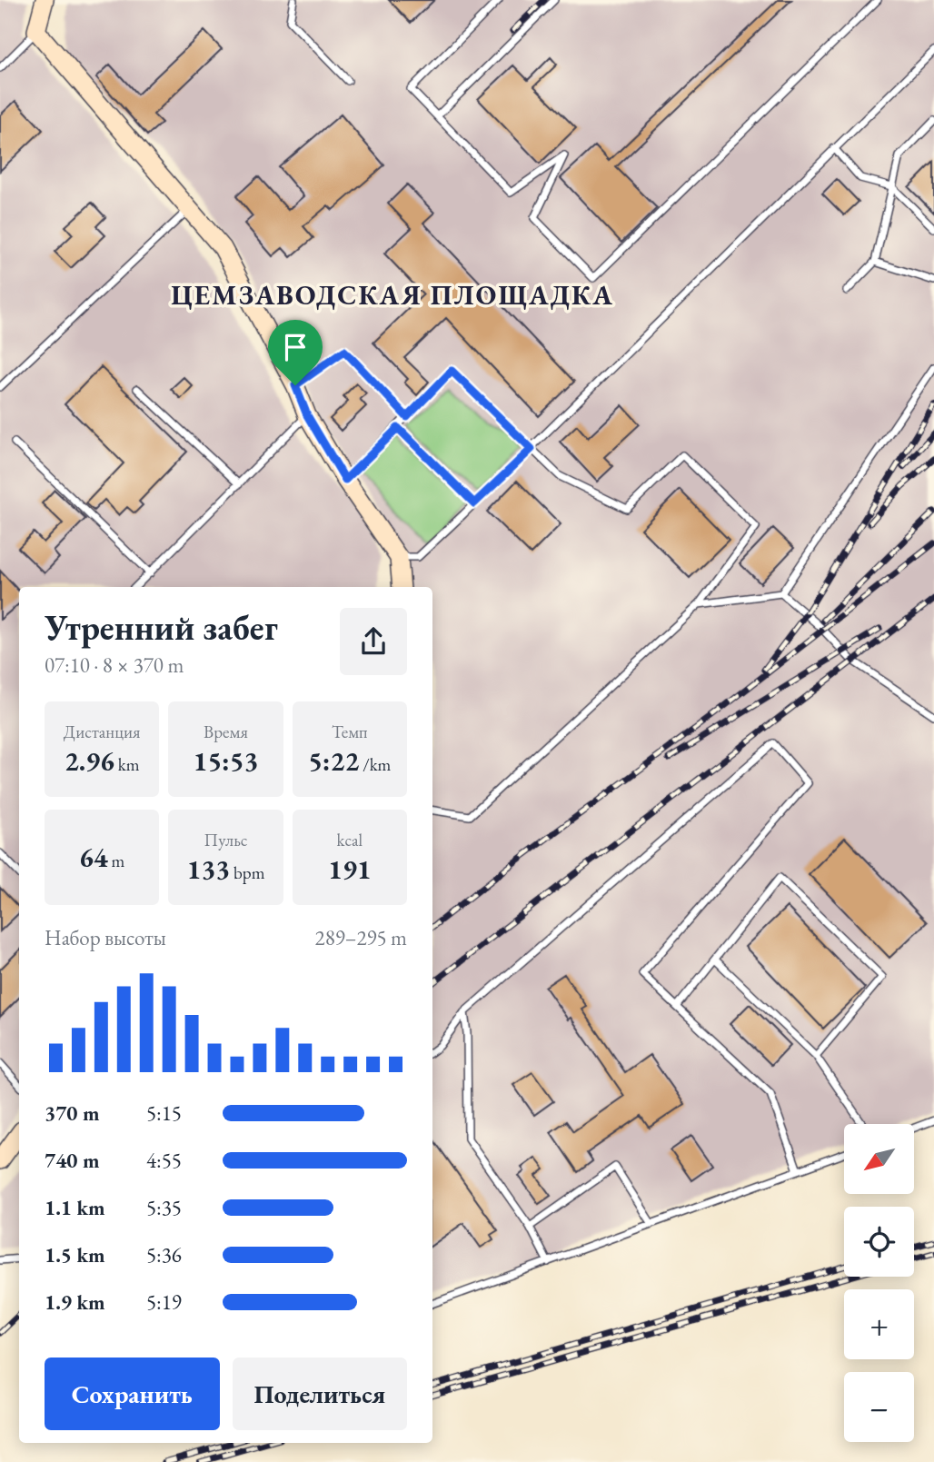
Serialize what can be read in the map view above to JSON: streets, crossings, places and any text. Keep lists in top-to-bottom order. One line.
{"districts":["ЦЕМЗАВОДСКАЯ ПЛОЩАДКА"],"north":"bottom left","page":{"heading":["Утренний забег","07:10 · 8 × 370 m"],"stats":[["Дистанция","2.96 km"],["Время","15:53"],["Темп","5:22 /km"],["64 m"],["Пульс","133 bpm"],["kcal","191"]],"chart":["Набор высоты","289–295 m"],"list":[{"name":"370 m","note":"5:15"},{"name":"740 m","note":"4:55"},{"name":"1.1 km","note":"5:35"},{"name":"1.5 km","note":"5:36"},{"name":"1.9 km","note":"5:19"}],"map_buttons":["+","−"],"buttons":["Сохранить","Поделиться"]}}
